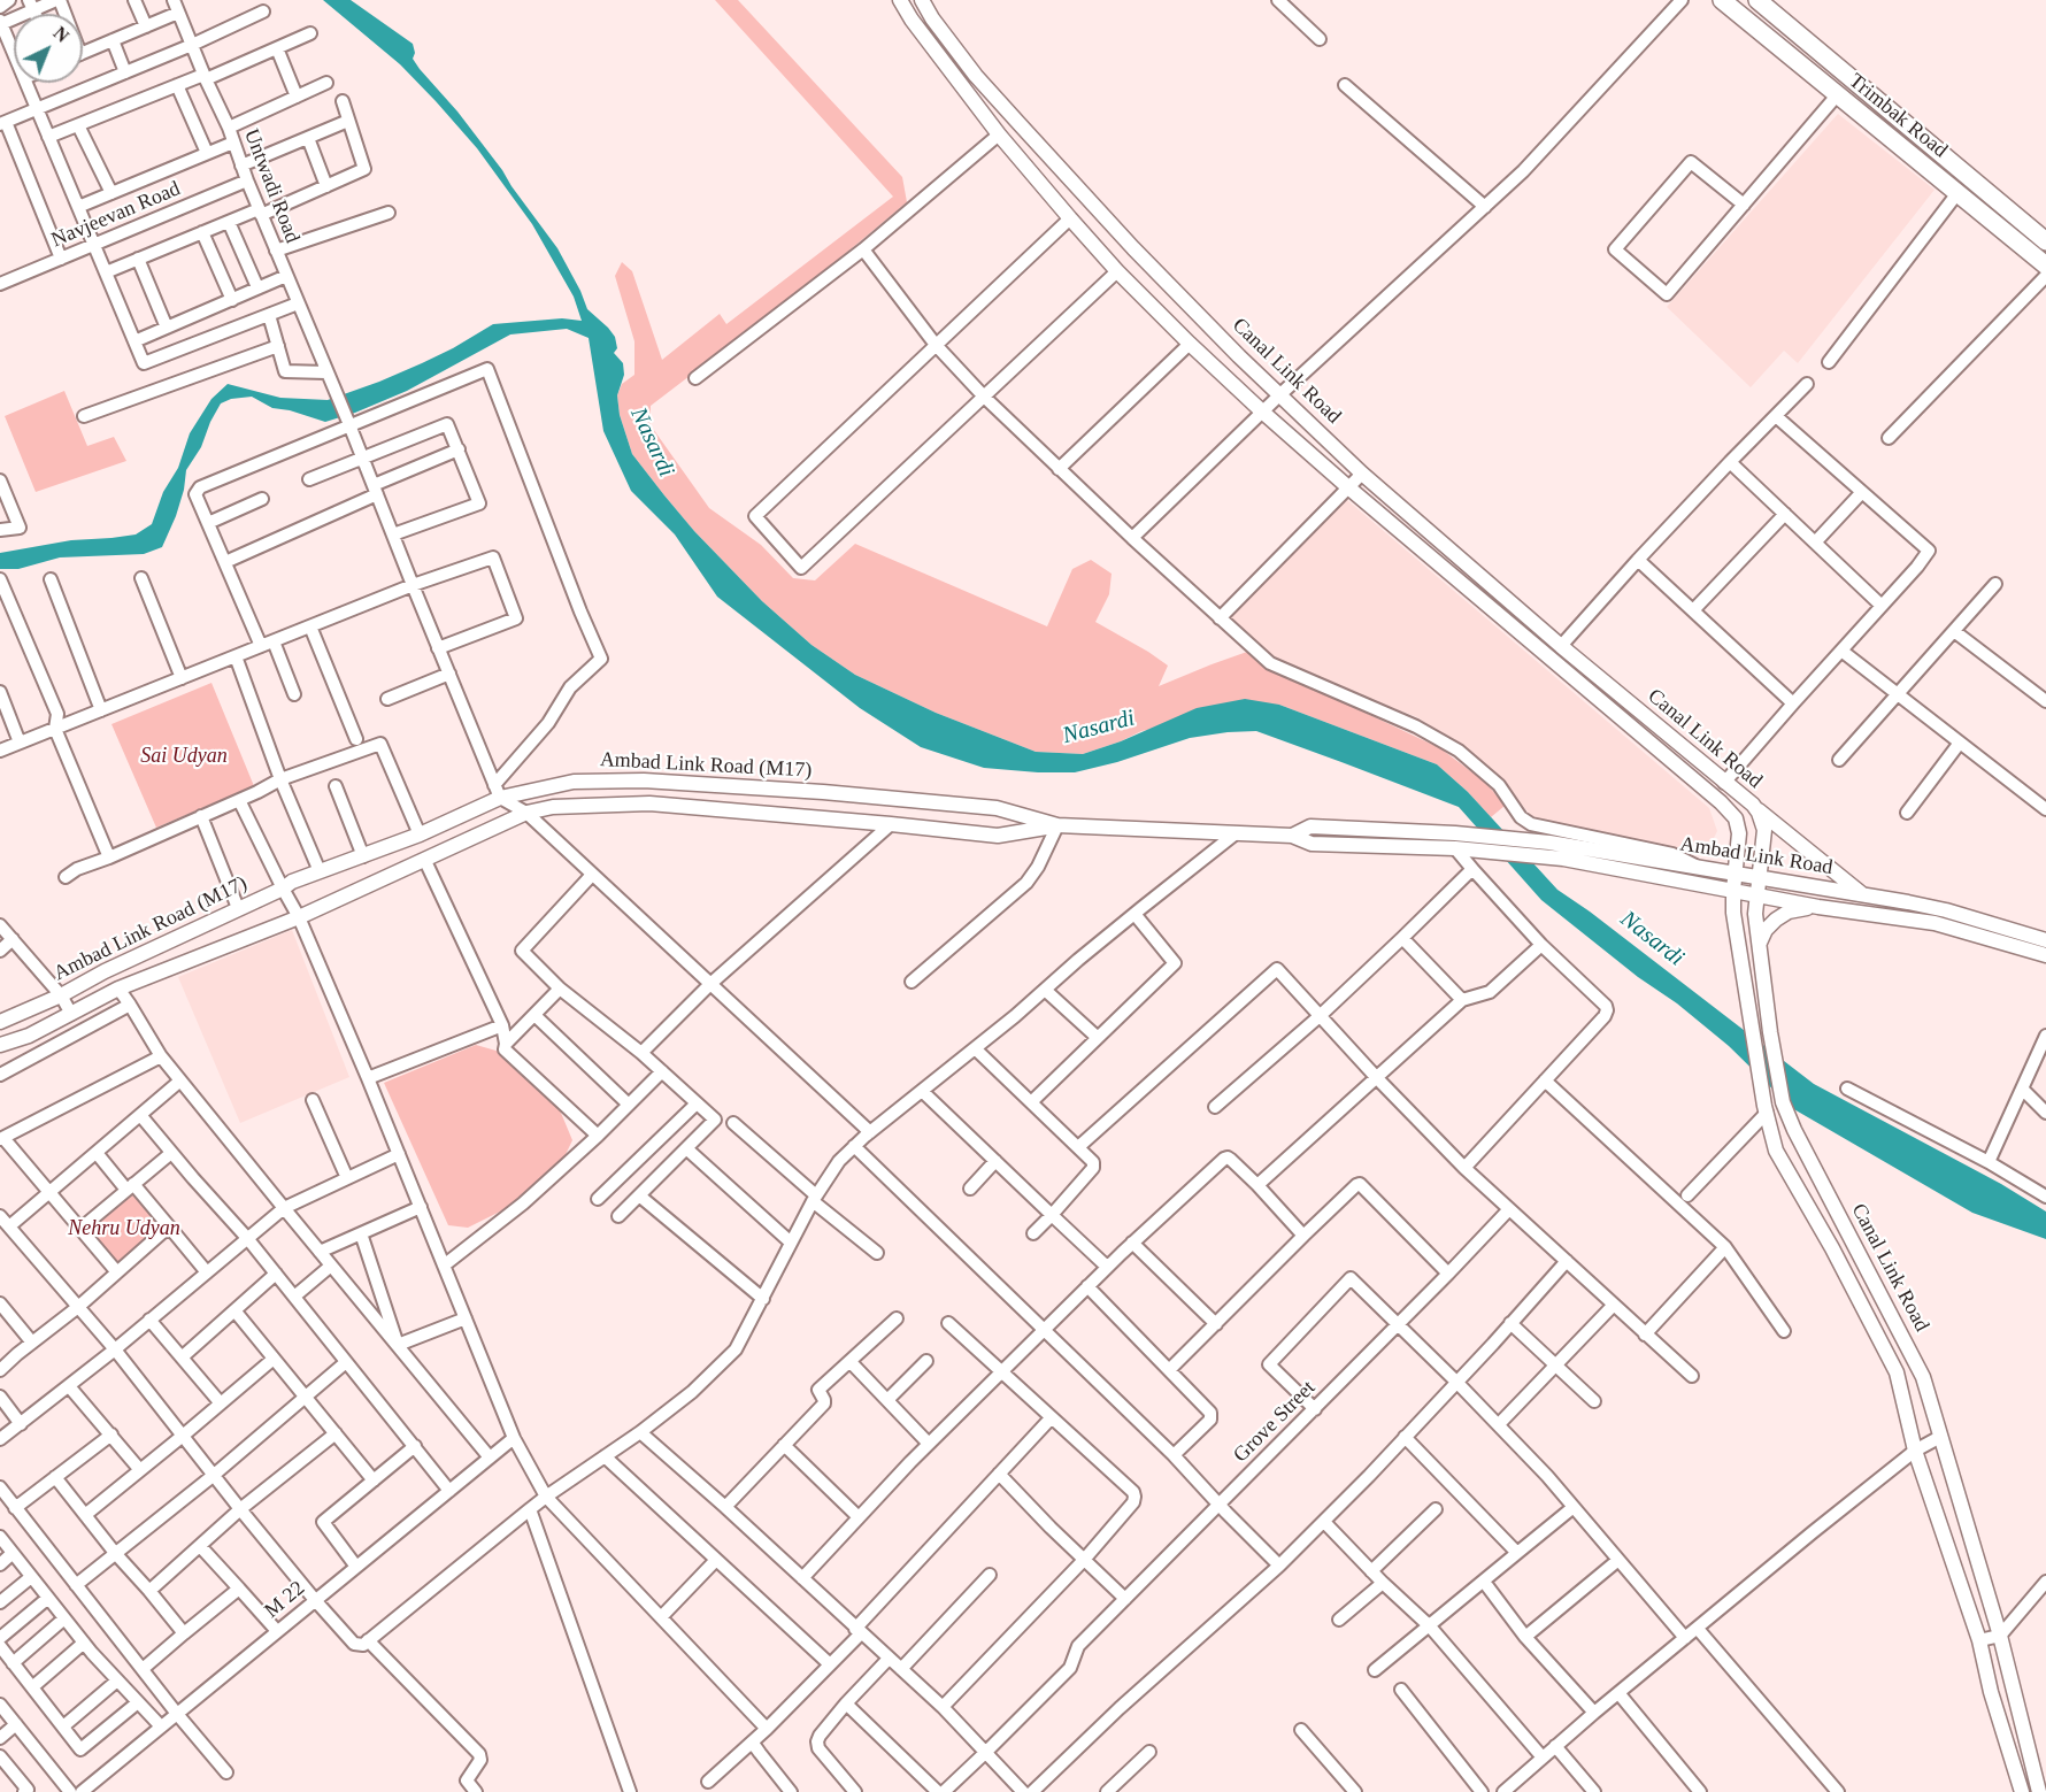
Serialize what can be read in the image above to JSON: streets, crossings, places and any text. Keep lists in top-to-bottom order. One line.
{"streets":{"highway":["Trimbak Road"],"main road":["Canal Link Road","Ambad Link Road (M17)","Ambad Link Road"],"street":["Untwadi Road","Navjeevan Road","Grove Street","M 22"]},"crossings":[["Untwadi Road","Navjeevan Road"],["Untwadi Road","Ambad Link Road (M17)"],["Canal Link Road","Ambad Link Road"],["Ambad Link Road (M17)","Ambad Link Road"]],"water":["Nasardi"],"parks":["Sai Udyan","Nehru Udyan"],"north":"top right"}
